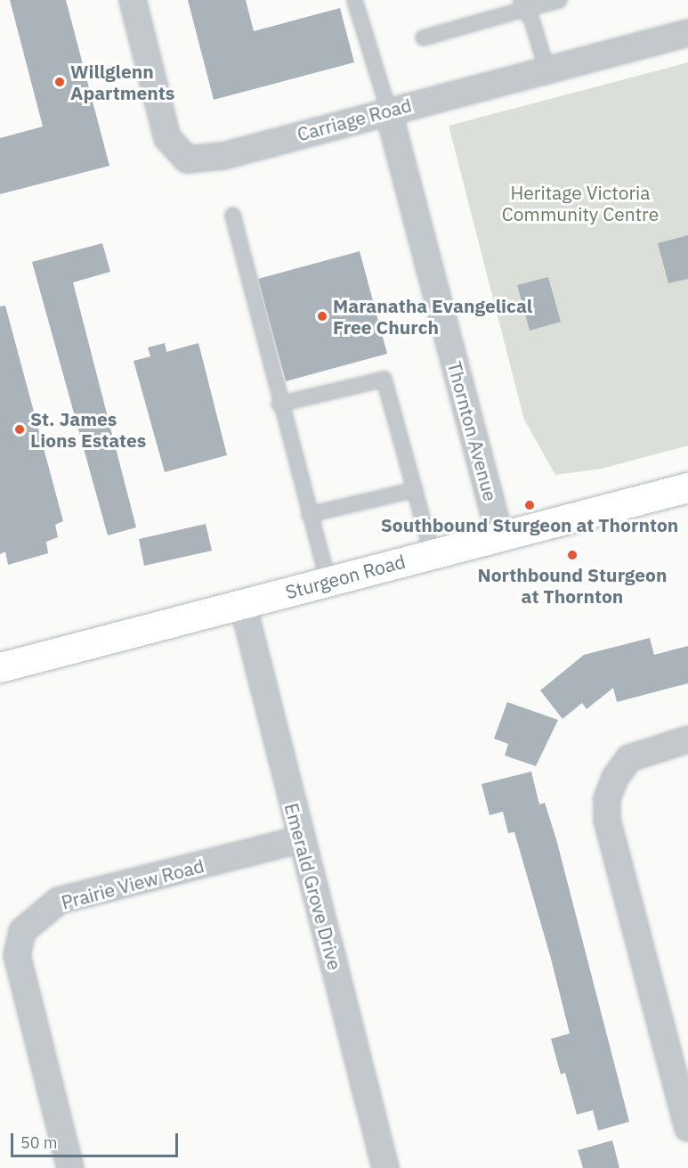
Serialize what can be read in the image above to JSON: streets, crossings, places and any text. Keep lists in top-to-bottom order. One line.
{"streets":{"main road":["Sturgeon Road"],"street":["Carriage Road","Thornton Avenue","Prairie View Road","Emerald Grove Drive"]},"crossings":[["Carriage Road","Thornton Avenue"],["Thornton Avenue","Sturgeon Road"],["Sturgeon Road","Emerald Grove Drive"],["Prairie View Road","Emerald Grove Drive"]],"parks":["Heritage Victoria Community Centre"],"places":["Willglenn Apartments","Maranatha Evangelical Free Church","St. James Lions Estates","Southbound Sturgeon at Thornton","Northbound Sturgeon at Thornton"],"scale_bar":"50 m"}
